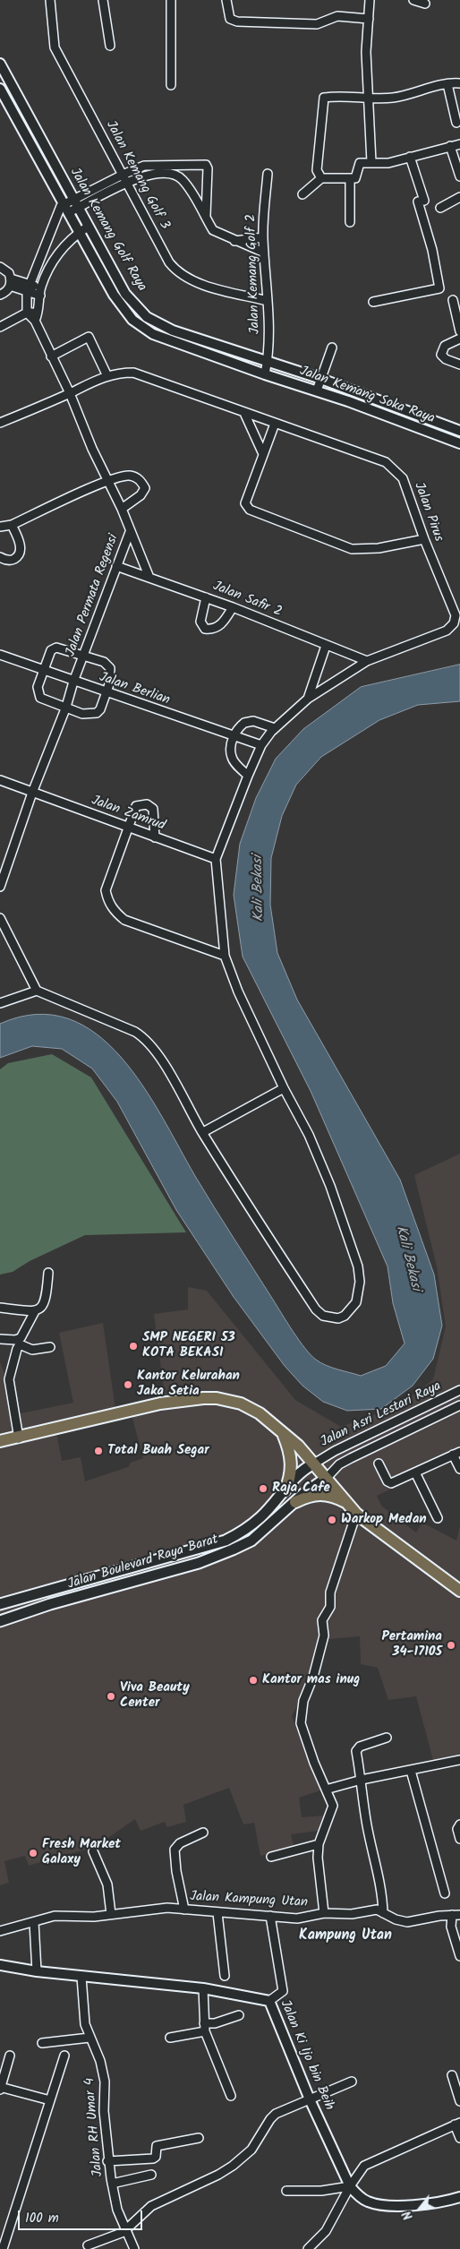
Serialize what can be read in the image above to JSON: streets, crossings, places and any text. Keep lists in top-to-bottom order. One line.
{"streets":{"main road":["Jalan Boulevard Raya Barat"],"street":["Jalan Kemang Golf 3","Jalan Kemang Golf Raya","Jalan Kemang Golf 2","Jalan Kemang Soka Raya","Jalan Pirus","Jalan Permata Regensi","Jalan Safir 2","Jalan Berlian","Jalan Zamrud","Jalan Asri Lestari Raya","Jalan Kampung Utan","Jalan Ki Ijo bin Beih","Jalan RH Umar 4"]},"crossings":[["Jalan Kemang Golf 3","Jalan Kemang Golf 2"],["Jalan Kemang Golf Raya","Jalan Kemang Golf 2"],["Jalan Kemang Golf Raya","Jalan Kemang Soka Raya"],["Jalan Kemang Golf 2","Jalan Kemang Soka Raya"],["Jalan Pirus","Jalan Permata Regensi"],["Jalan Pirus","Jalan Safir 2"],["Jalan Pirus","Jalan Berlian"],["Jalan Pirus","Jalan Zamrud"],["Jalan Permata Regensi","Jalan Safir 2"],["Jalan Permata Regensi","Jalan Berlian"],["Jalan Permata Regensi","Jalan Zamrud"],["Jalan Asri Lestari Raya","Jalan Boulevard Raya Barat"],["Jalan Ki Ijo bin Beih","Jalan RH Umar 4"]],"districts":["Kampung Utan"],"water":["Kali Bekasi"],"places":["SMP NEGERI 53 KOTA BEKASI","Kantor Kelurahan Jaka Setia","Total Buah Segar","Raja Cafe","Warkop Medan","Pertamina 34-17105","Kantor mas inug","Viva Beauty Center","Fresh Market Galaxy"],"scale_bar":"100 m","north":"bottom left"}
